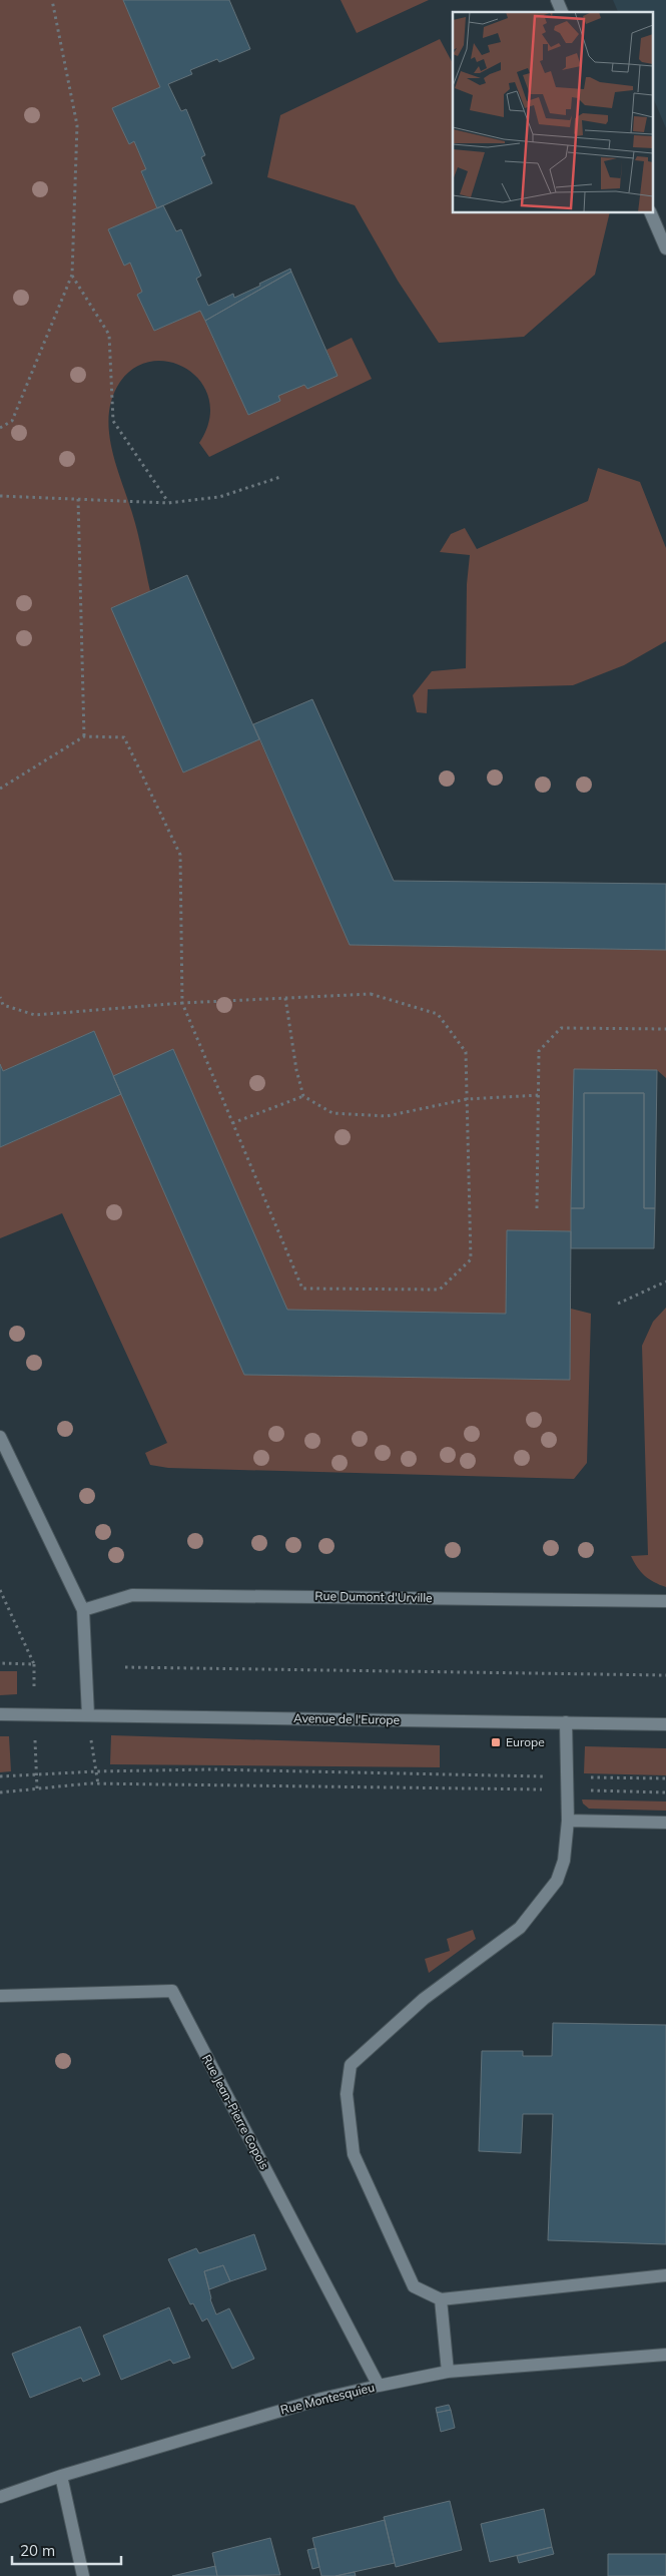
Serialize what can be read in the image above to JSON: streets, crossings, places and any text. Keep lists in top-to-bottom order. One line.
{"streets":{"street":["Rue Dumont d'Urville","Avenue de l'Europe","Rue Jean-Pierre Copois","Rue Montesquieu"]},"crossings":[["Rue Jean-Pierre Copois","Rue Montesquieu"]],"places":{"transit":["Europe"]},"scale_bar":"20 m"}
